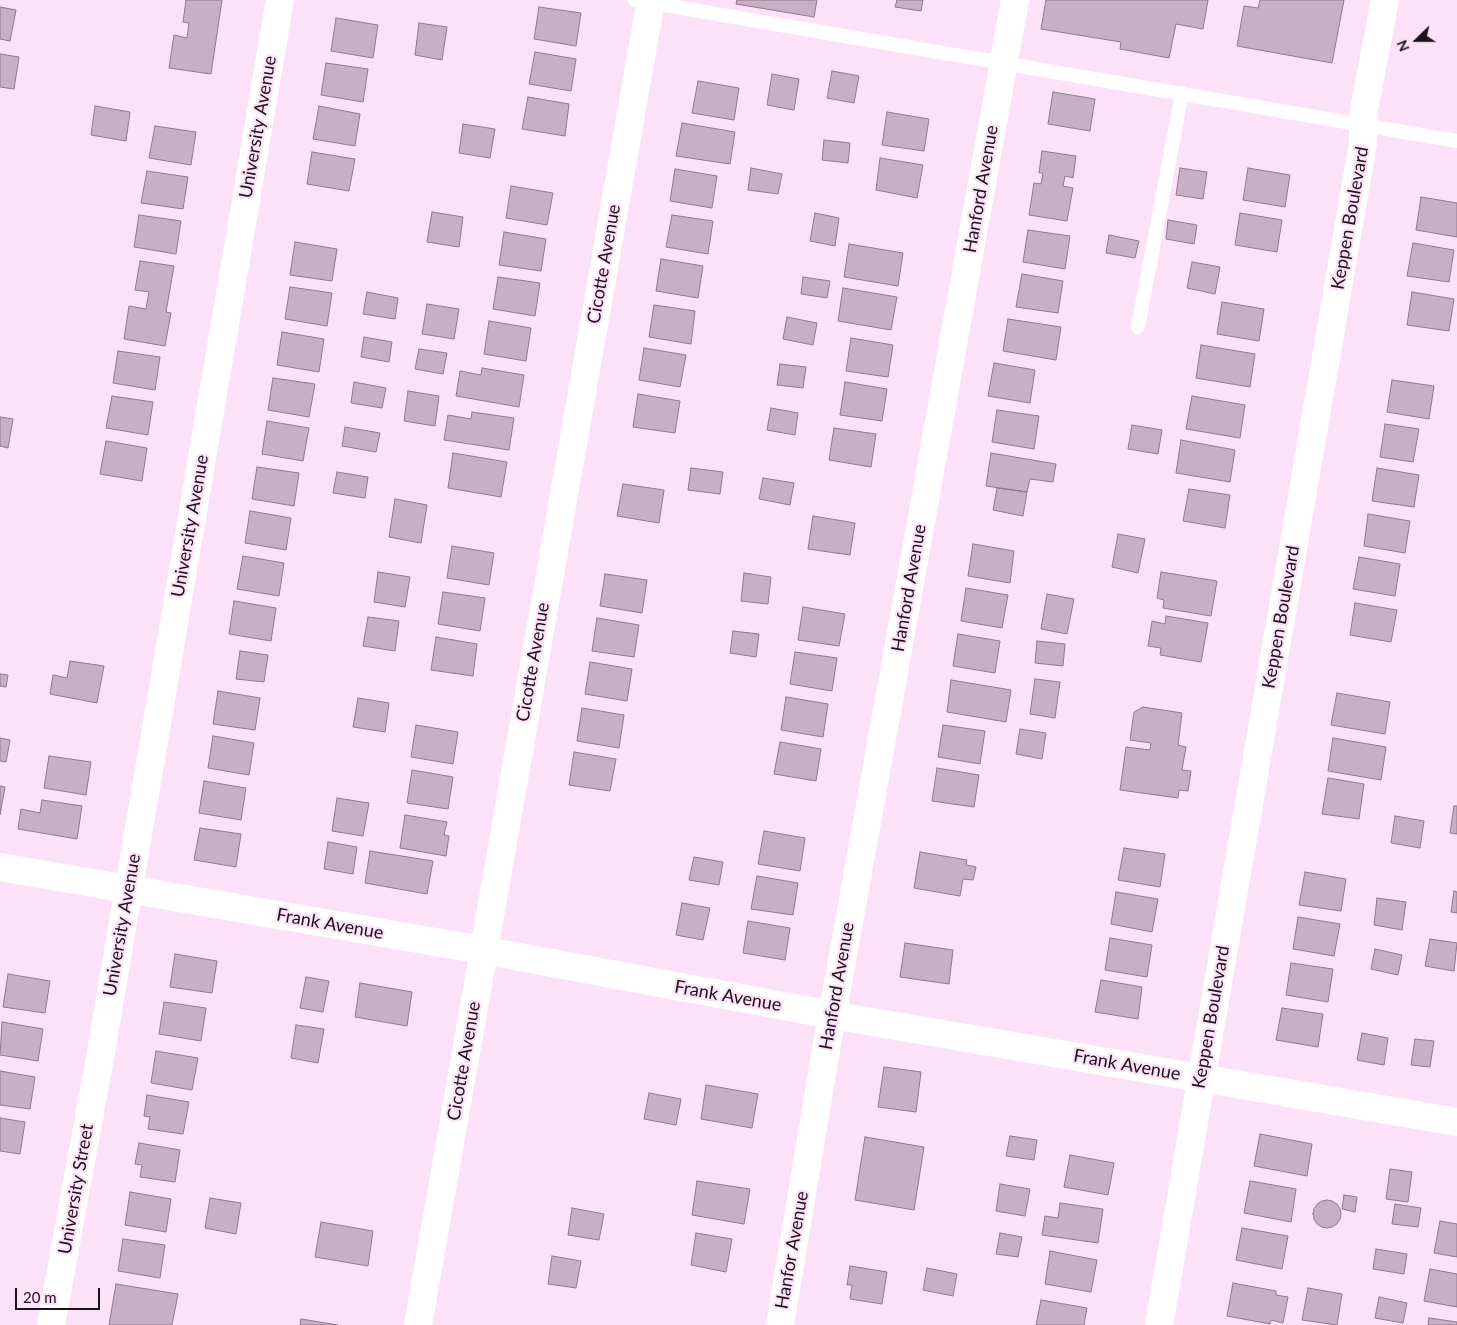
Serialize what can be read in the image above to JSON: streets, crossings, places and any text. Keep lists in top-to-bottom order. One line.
{"streets":{"street":["University Avenue","Hanford Avenue","Keppen Boulevard","Cicotte Avenue","Frank Avenue","University Street","Hanfor Avenue"]},"crossings":[["University Avenue","Frank Avenue"],["University Avenue","University Street"],["Hanford Avenue","Frank Avenue"],["Hanford Avenue","Hanfor Avenue"],["Keppen Boulevard","Frank Avenue"],["Cicotte Avenue","Frank Avenue"]],"scale_bar":"20 m","north":"left"}
